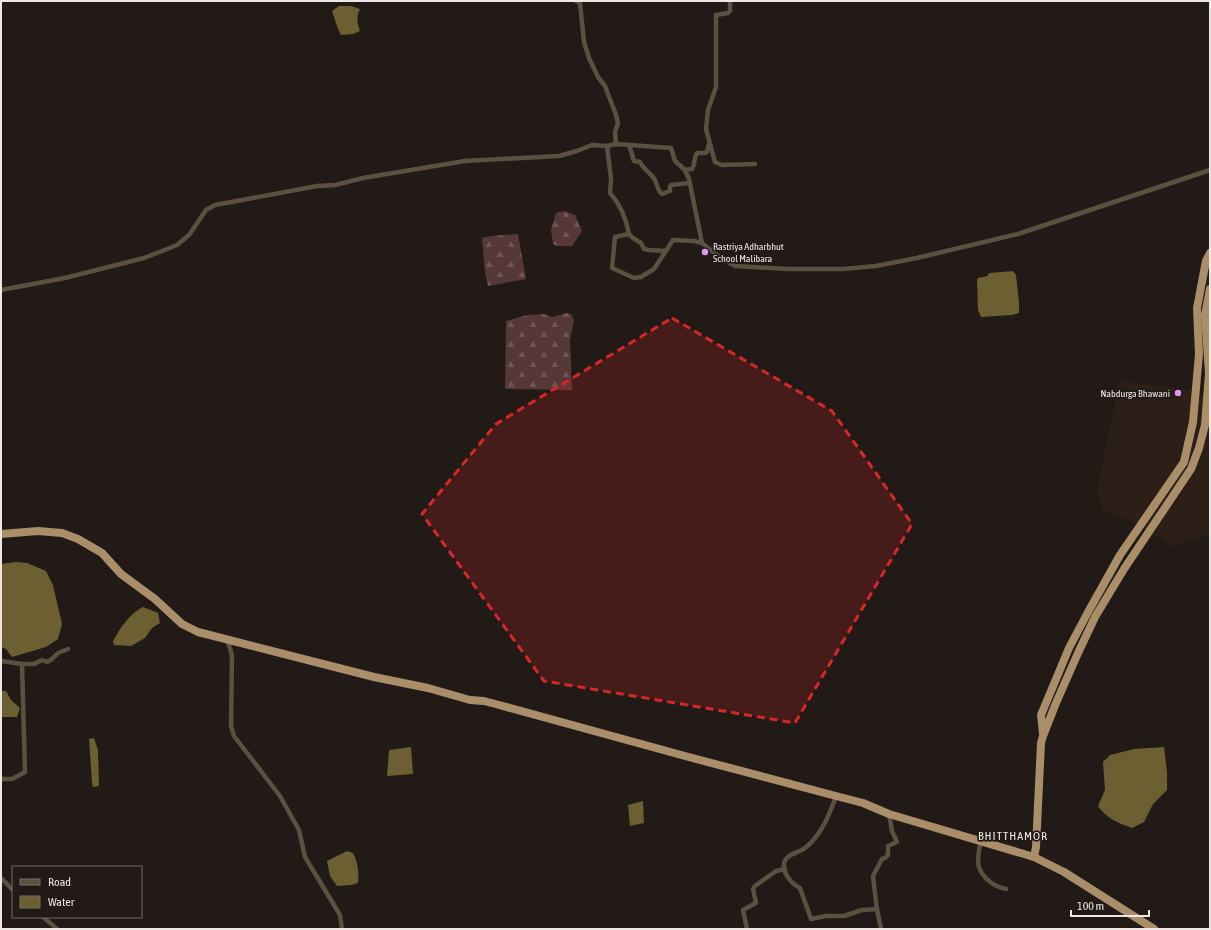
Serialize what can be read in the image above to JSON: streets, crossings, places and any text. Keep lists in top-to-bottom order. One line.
{"districts":["BHITTHAMOR"],"places":["Rastriya Adharbhut School Malibara","Nabdurga Bhawani"],"legend":["Road","Water"],"scale_bar":"100 m"}
